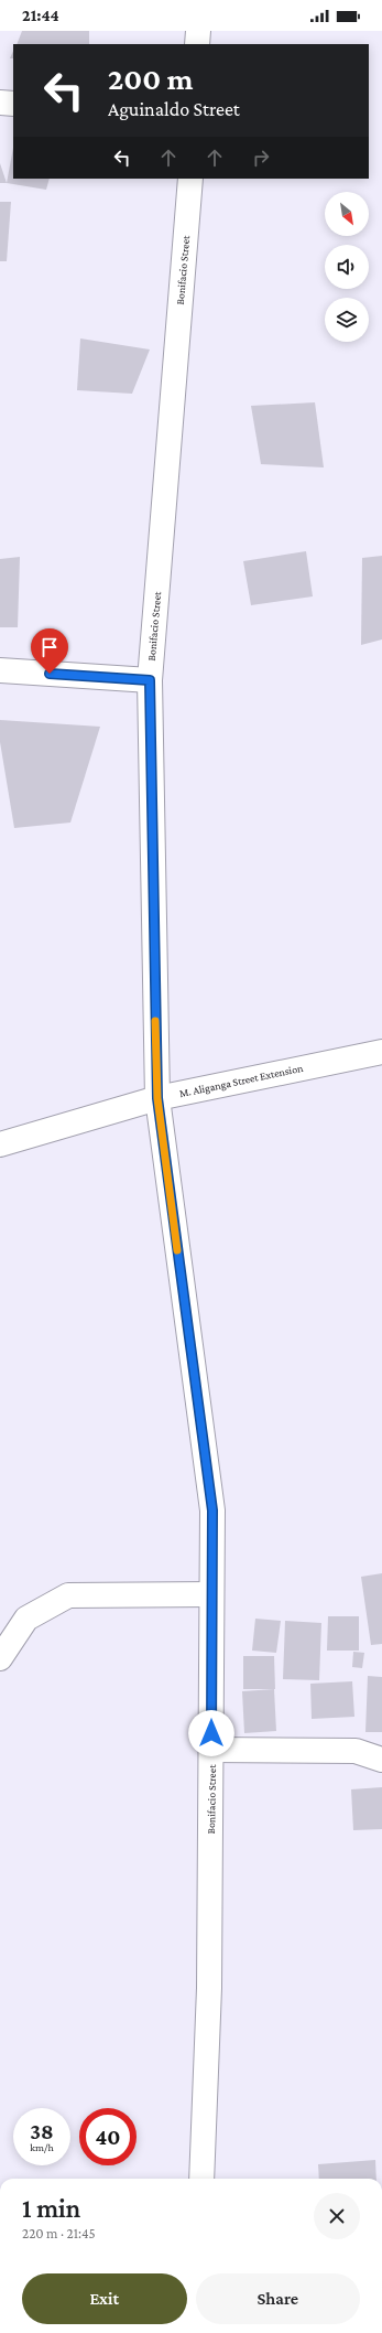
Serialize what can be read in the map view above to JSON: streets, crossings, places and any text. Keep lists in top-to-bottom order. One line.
{"streets":{"street":["Bonifacio Street","M. Aliganga Street Extension"]},"crossings":[["Bonifacio Street","M. Aliganga Street Extension"]],"north":"bottom right","page":{"status":"21:44","turn":["200 m","Aguinaldo Street"],"speed":"38 km/h","limit":"40","heading":["1 min","220 m · 21:45"],"buttons":["Exit","Share"]}}
